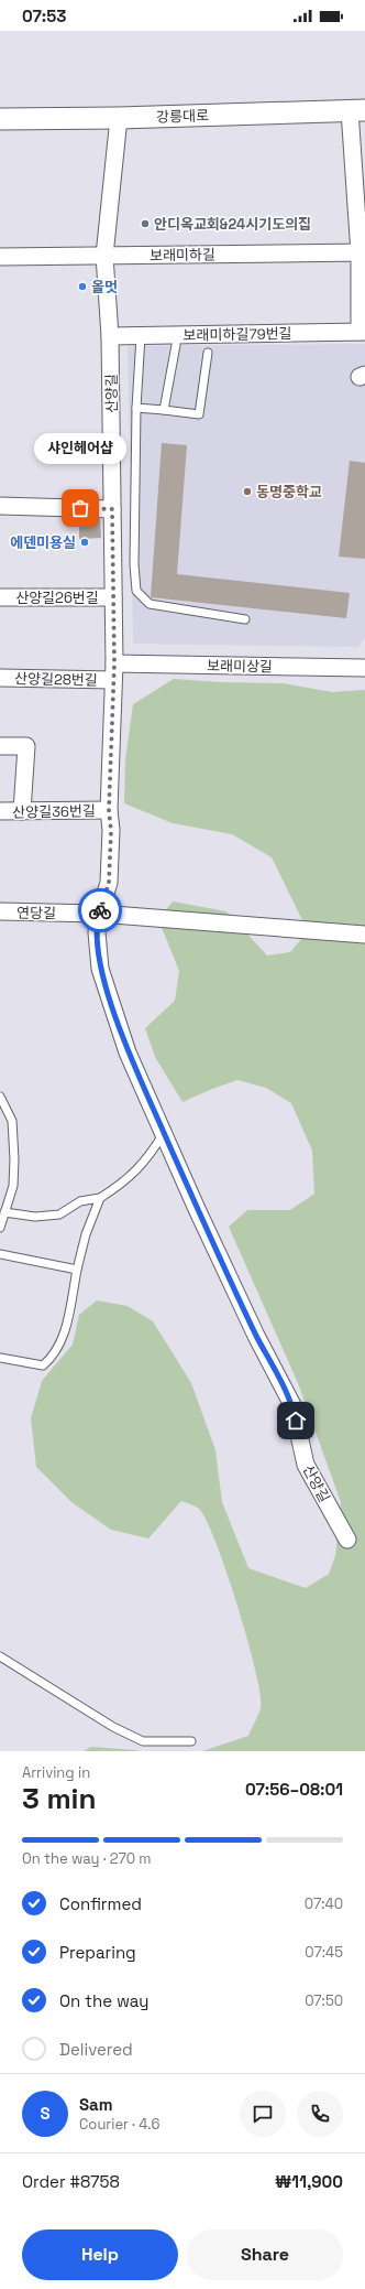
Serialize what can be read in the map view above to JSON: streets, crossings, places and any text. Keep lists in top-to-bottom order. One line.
{"streets":{"street":["강릉대로","보래미하길","보래미하길79번길","산양길","산양길26번길","보래미상길","산양길28번길","산양길36번길","연당길"]},"crossings":[["강릉대로","산양길"],["보래미하길","산양길"],["보래미하길79번길","산양길"],["산양길","산양길26번길"],["산양길","보래미상길"],["산양길","산양길28번길"],["산양길","산양길36번길"],["산양길","연당길"]],"places":["안디옥교회&24시기도의집","올멋","동명중학교","샤인헤어샵","에덴미용실"],"page":{"status":"07:53","bubble":"샤인헤어샵","heading":["3 min","Arriving in","07:56–08:01"],"panel":["Sam","Courier · 4.6","Order #8758","₩11,900"],"bar":"On the way · 270 m","list":[["Confirmed","07:40"],["Preparing","07:45"],["On the way","07:50"],"Delivered"],"round":"S","buttons":["Help","Share"]}}
